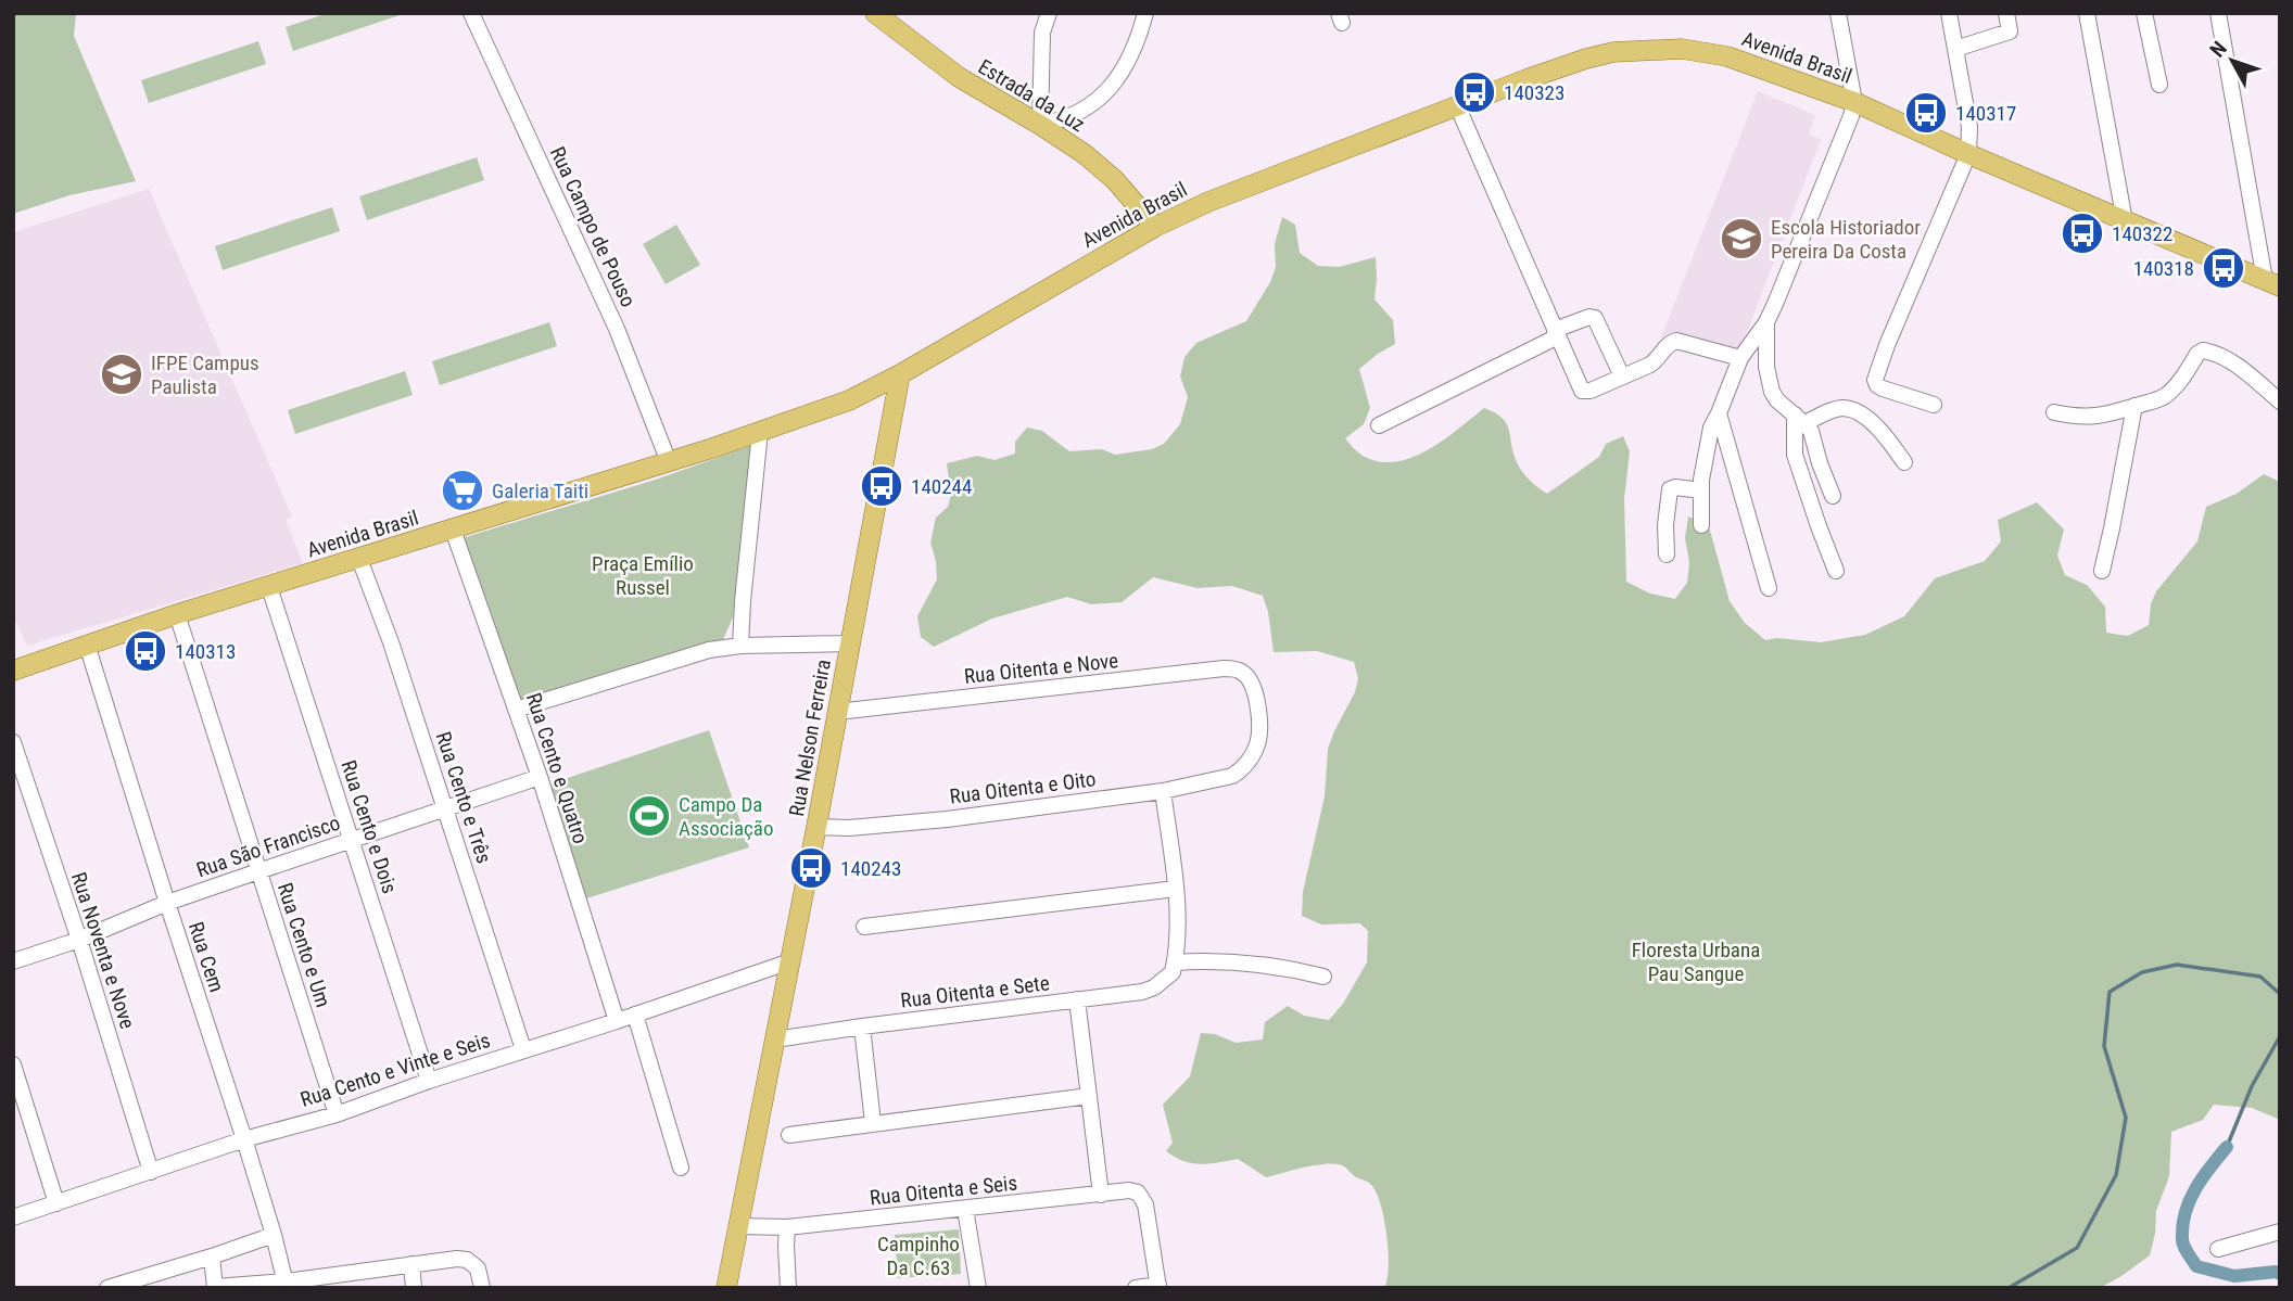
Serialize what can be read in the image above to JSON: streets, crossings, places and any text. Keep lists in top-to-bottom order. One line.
{"streets":{"main road":["Avenida Brasil","Estrada da Luz","Rua Nelson Ferreira"],"street":["Rua Campo de Pouso","Rua Oitenta e Nove","Rua Cento e Quatro","Rua Oitenta e Oito","Rua Cento e Três","Rua Cento e Dois","Rua São Francisco","Rua Cento e Um","Rua Noventa e Nove","Rua Cem","Rua Oitenta e Sete","Rua Cento e Vinte e Seis","Rua Oitenta e Seis"]},"crossings":[["Avenida Brasil","Estrada da Luz"],["Avenida Brasil","Rua Campo de Pouso"],["Avenida Brasil","Rua Nelson Ferreira"],["Avenida Brasil","Rua Cento e Quatro"],["Avenida Brasil","Rua Cento e Três"],["Avenida Brasil","Rua Cento e Dois"],["Avenida Brasil","Rua Cento e Um"],["Avenida Brasil","Rua Cem"],["Rua Oitenta e Nove","Rua Nelson Ferreira"],["Rua Oitenta e Nove","Rua Oitenta e Oito"],["Rua Nelson Ferreira","Rua Oitenta e Oito"],["Rua Nelson Ferreira","Rua Oitenta e Sete"],["Rua Nelson Ferreira","Rua Cento e Vinte e Seis"],["Rua Nelson Ferreira","Rua Oitenta e Seis"],["Rua Cento e Quatro","Rua São Francisco"],["Rua Cento e Quatro","Rua Cento e Vinte e Seis"],["Rua Cento e Três","Rua São Francisco"],["Rua Cento e Três","Rua Cento e Vinte e Seis"],["Rua Cento e Dois","Rua São Francisco"],["Rua Cento e Dois","Rua Cento e Vinte e Seis"],["Rua São Francisco","Rua Cento e Um"],["Rua São Francisco","Rua Noventa e Nove"],["Rua São Francisco","Rua Cem"],["Rua Cento e Um","Rua Cento e Vinte e Seis"],["Rua Noventa e Nove","Rua Cento e Vinte e Seis"],["Rua Cem","Rua Cento e Vinte e Seis"]],"parks":["Praça Emílio Russel","Floresta Urbana Pau Sangue","Campinho Da C.63"],"places":{"bus stop":["140323","140317","140322","140318","140244","140313","140243"],"school or university":["Escola Historiador Pereira Da Costa","IFPE Campus Paulista"],"supermarket":["Galeria Taiti"],"sports":["Campo Da Associação"]},"north":"top left"}
